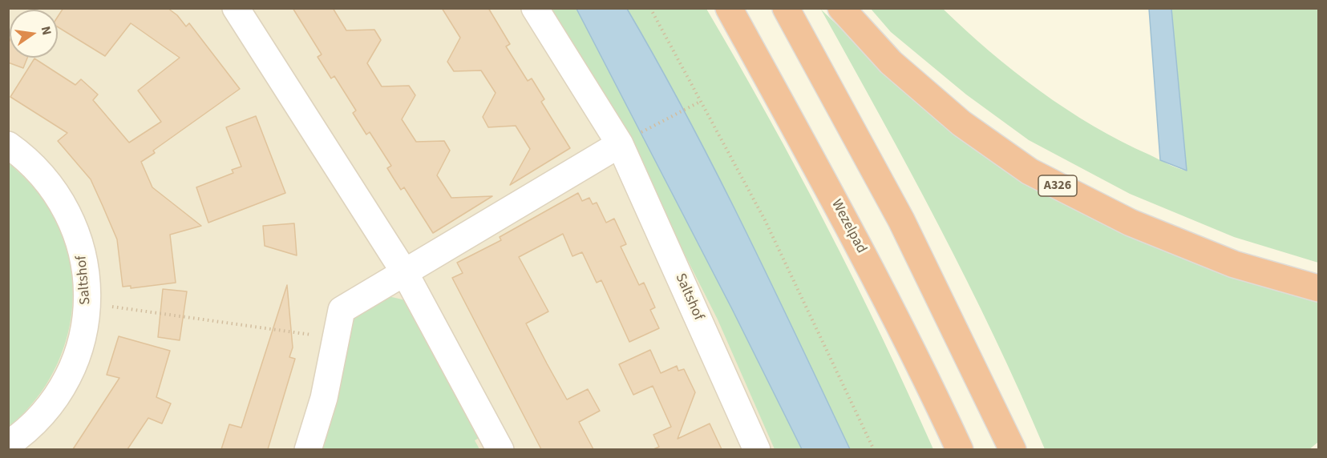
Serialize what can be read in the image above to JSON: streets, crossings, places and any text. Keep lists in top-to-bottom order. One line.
{"streets":{"highway":["A326","Wezelpad"],"street":["Saltshof"]},"north":"right"}
